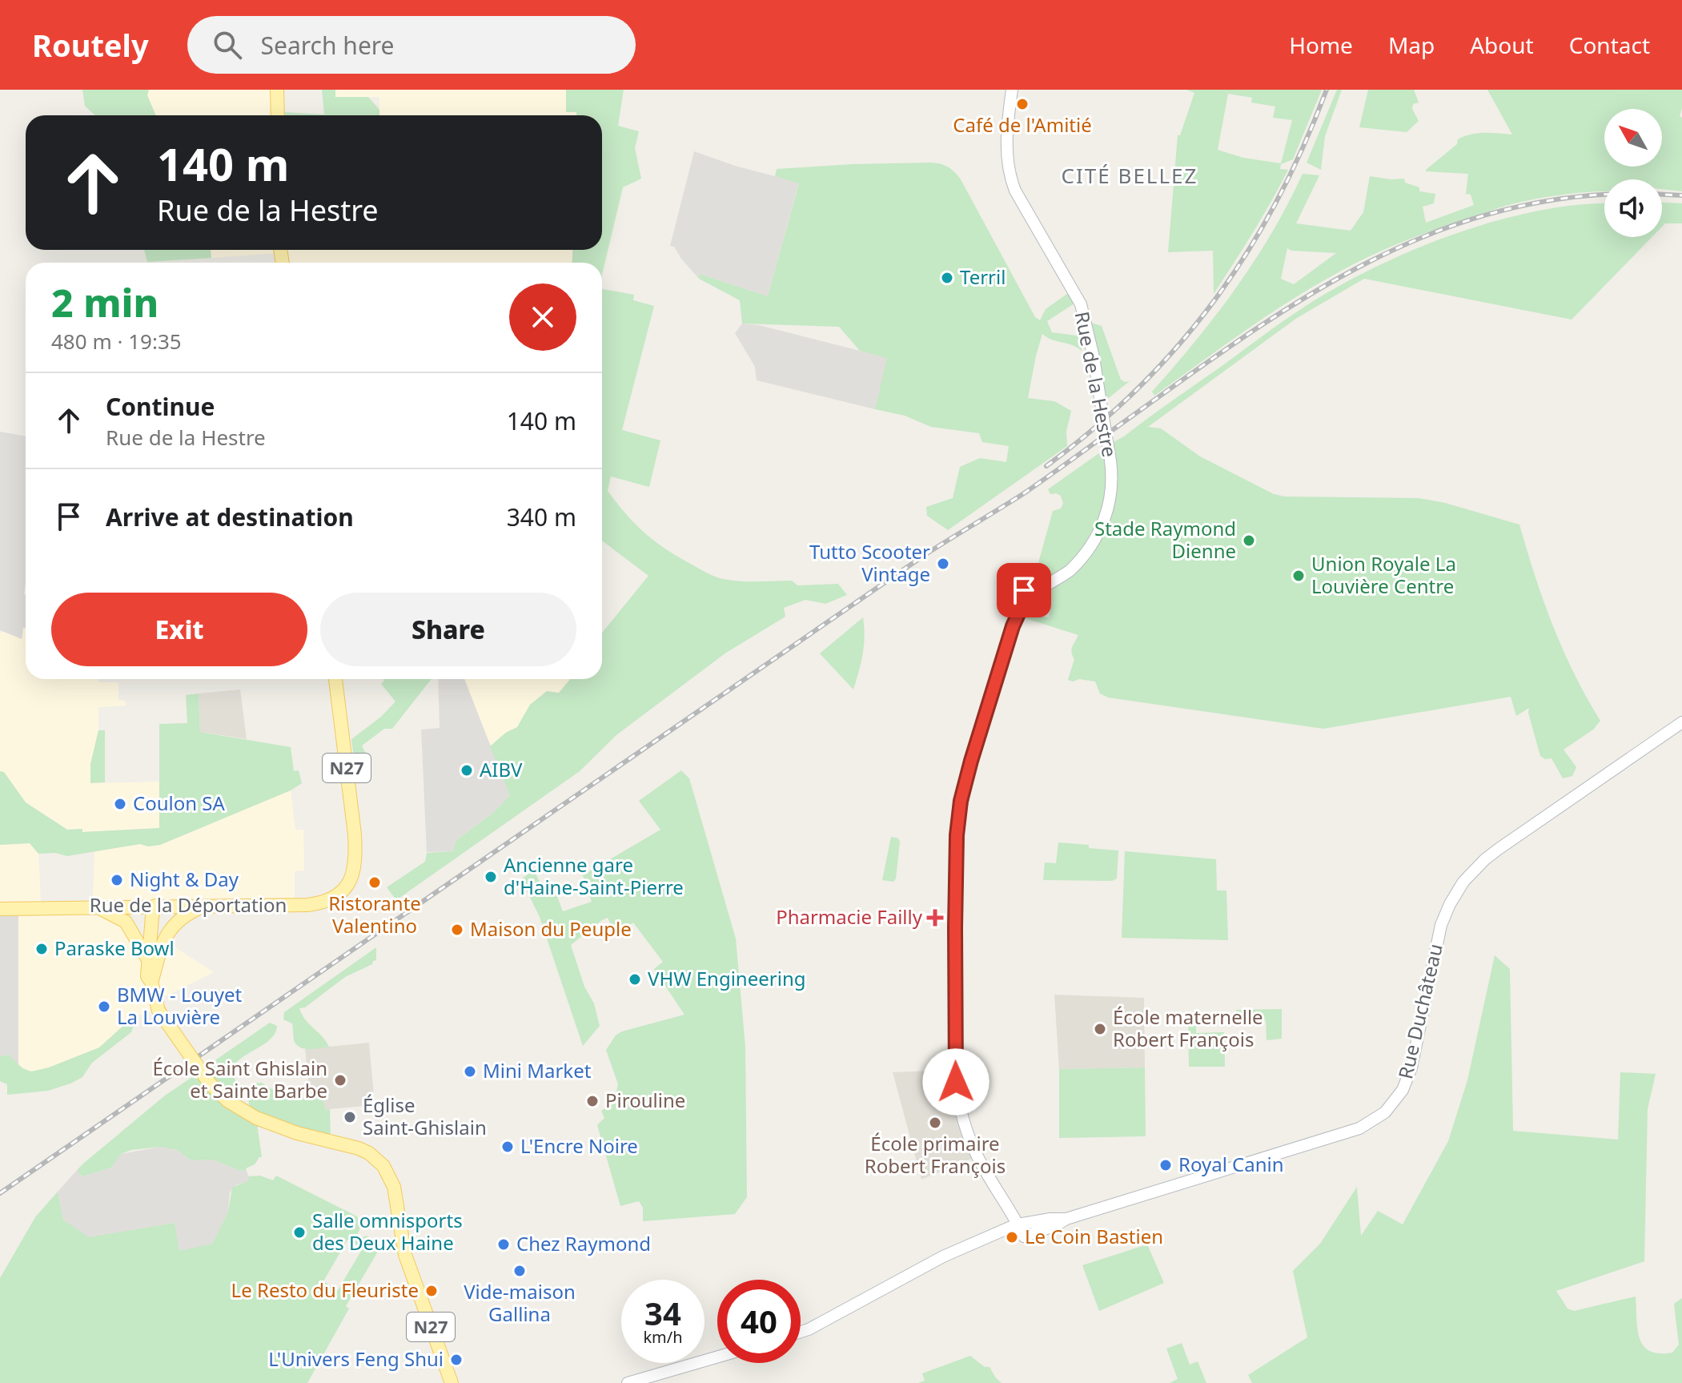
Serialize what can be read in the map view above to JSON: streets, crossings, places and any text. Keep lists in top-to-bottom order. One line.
{"streets":{"main road":["N27","Rue de la Déportation"],"street":["Rue de la Hestre","Rue Duchâteau"]},"crossings":[["Rue de la Hestre","Rue Duchâteau"]],"districts":["CITÉ BELLEZ"],"places":{"other":["Café de l'Amitié","Terril","Stade Raymond Dienne","Tutto Scooter Vintage","Union Royale La Louvière Centre","AIBV","Coulon SA","Ancienne gare d'Haine-Saint-Pierre","Night & Day","Ristorante Valentino","Maison du Peuple","Paraske Bowl","VHW Engineering","BMW - Louyet La Louvière","École maternelle Robert François","Mini Market","École Saint Ghislain et Sainte Barbe","Pirouline","Église Saint-Ghislain","École primaire Robert François","L'Encre Noire","Royal Canin","Salle omnisports des Deux Haine","Le Coin Bastien","Chez Raymond","Vide-maison Gallina","Le Resto du Fleuriste","L'Univers Feng Shui"],"health":["Pharmacie Failly"]},"north":"top left","page":{"header":"Routely","search":"Search here","nav":["Home","Map","About","Contact"],"turn":["140 m","Rue de la Hestre"],"heading":["2 min","480 m · 19:35"],"list":[{"name":"Continue","note":"Rue de la Hestre","value":"140 m"},{"name":"Arrive at destination","value":"340 m"}],"buttons":["Exit","Share"],"speed":"34 km/h","limit":"40"}}
